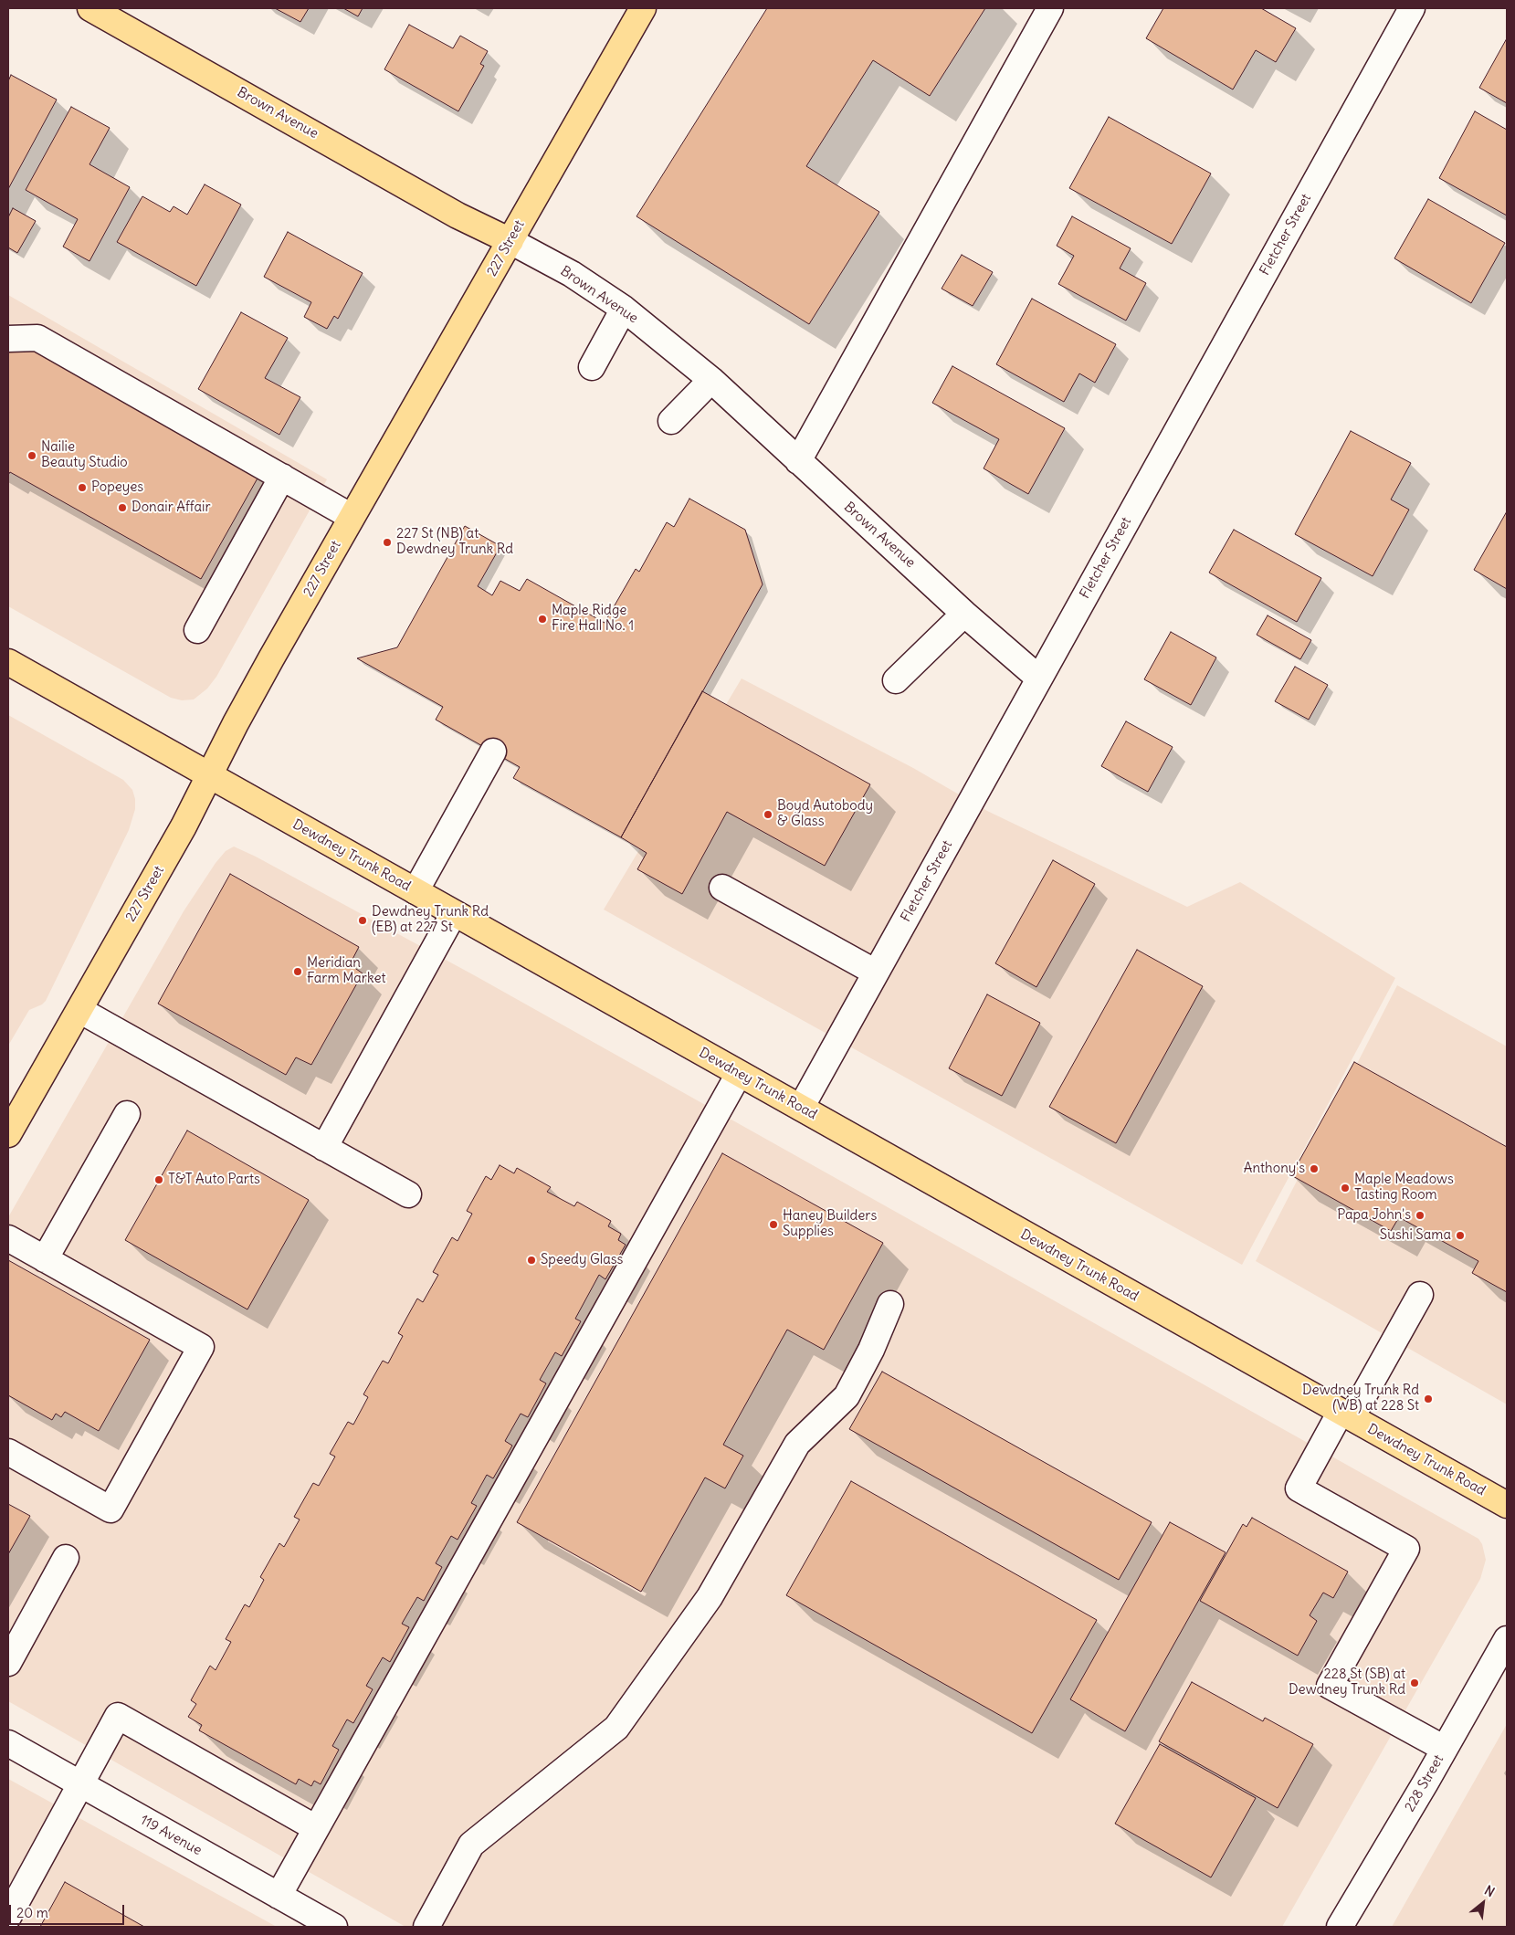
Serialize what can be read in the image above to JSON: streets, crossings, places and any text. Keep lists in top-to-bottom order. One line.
{"streets":{"main road":["Brown Avenue","227 Street","Dewdney Trunk Road"],"street":["Fletcher Street","228 Street","119 Avenue"]},"crossings":[["Brown Avenue","Fletcher Street"],["Brown Avenue","227 Street"],["Fletcher Street","Dewdney Trunk Road"],["227 Street","Dewdney Trunk Road"]],"places":["Nailie Beauty Studio","Popeyes","Donair Affair","227 St (NB) at Dewdney Trunk Rd","Maple Ridge Fire Hall No. 1","Boyd Autobody & Glass","Dewdney Trunk Rd (EB) at 227 St","Meridian Farm Market","Anthony's","T&T Auto Parts","Maple Meadows Tasting Room","Papa John's","Haney Builders Supplies","Sushi Sama","Speedy Glass","Dewdney Trunk Rd (WB) at 228 St","228 St (SB) at Dewdney Trunk Rd"],"scale_bar":"20 m","north":"top right"}
